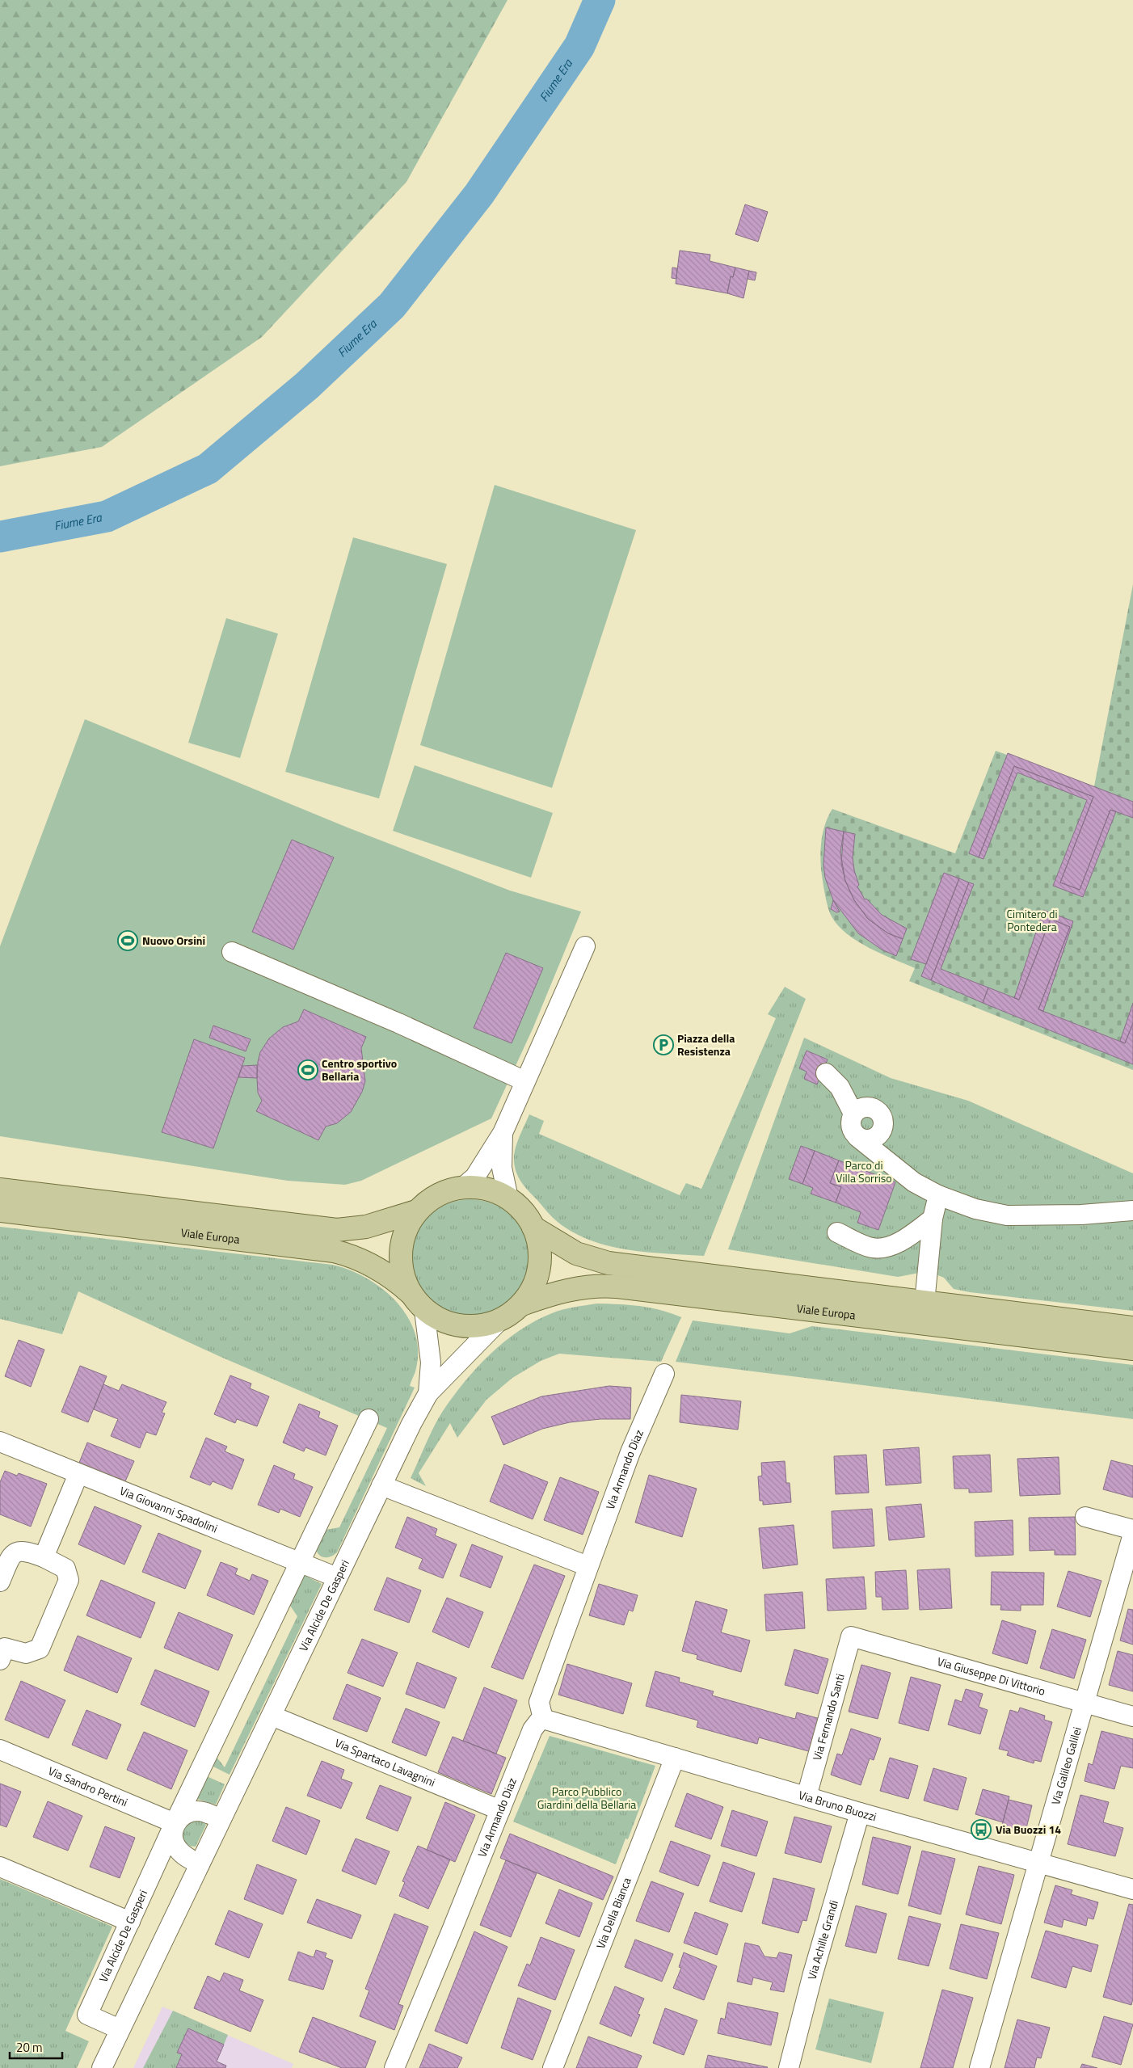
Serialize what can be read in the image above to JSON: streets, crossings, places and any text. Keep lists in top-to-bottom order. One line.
{"streets":{"main road":["Viale Europa"],"street":["Via Armando Diaz","Via Giovanni Spadolini","Via Alcide De Gasperi","Via Giuseppe Di Vittorio","Via Fernando Santi","Via Spartaco Lavagnini","Via Galileo Galilei","Via Sandro Pertini","Via Bruno Buozzi","Via Della Bianca","Via Achille Grandi"]},"crossings":[["Viale Europa","Via Alcide De Gasperi"],["Via Armando Diaz","Via Spartaco Lavagnini"],["Via Armando Diaz","Via Bruno Buozzi"],["Via Giovanni Spadolini","Via Alcide De Gasperi"],["Via Alcide De Gasperi","Via Spartaco Lavagnini"],["Via Alcide De Gasperi","Via Sandro Pertini"],["Via Giuseppe Di Vittorio","Via Fernando Santi"],["Via Giuseppe Di Vittorio","Via Galileo Galilei"],["Via Fernando Santi","Via Bruno Buozzi"],["Via Galileo Galilei","Via Bruno Buozzi"],["Via Bruno Buozzi","Via Della Bianca"],["Via Bruno Buozzi","Via Achille Grandi"]],"water":["Fiume Era"],"parks":["Cimitero di Pontedera","Parco di Villa Sorriso","Parco Pubblico Giardini della Bellaria"],"places":{"sports":["Nuovo Orsini","Centro sportivo Bellaria"],"parking":["Piazza della Resistenza"],"bus stop":["Via Buozzi 14"]},"scale_bar":"20 m"}
